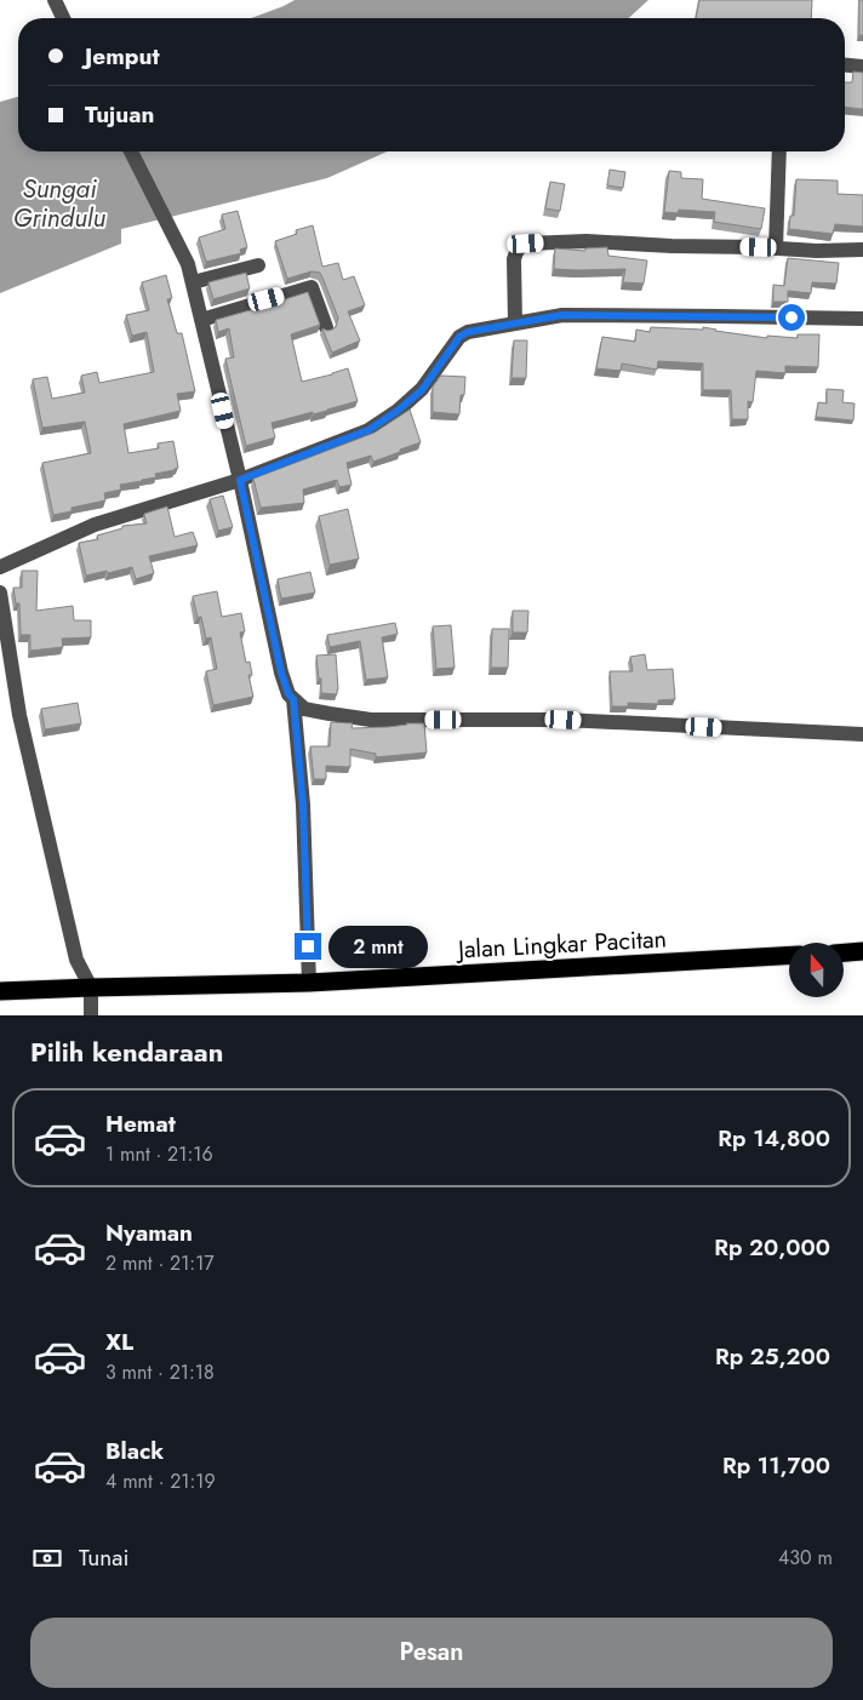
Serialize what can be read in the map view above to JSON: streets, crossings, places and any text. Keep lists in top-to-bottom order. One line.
{"streets":{"highway":["Jalan Lingkar Pacitan"]},"water":["Sungai Grindulu"],"north":"top","page":{"banner":["Jemput","Tujuan"],"bubble":"2 mnt","heading":"Pilih kendaraan","list":[{"name":"Hemat","note":"1 mnt · 21:16","value":"Rp 14,800"},{"name":"Nyaman","note":"2 mnt · 21:17","value":"Rp 20,000"},{"name":"XL","note":"3 mnt · 21:18","value":"Rp 25,200"},{"name":"Black","note":"4 mnt · 21:19","value":"Rp 11,700"}],"pay":["Tunai","430 m"],"buttons":"Pesan"}}
